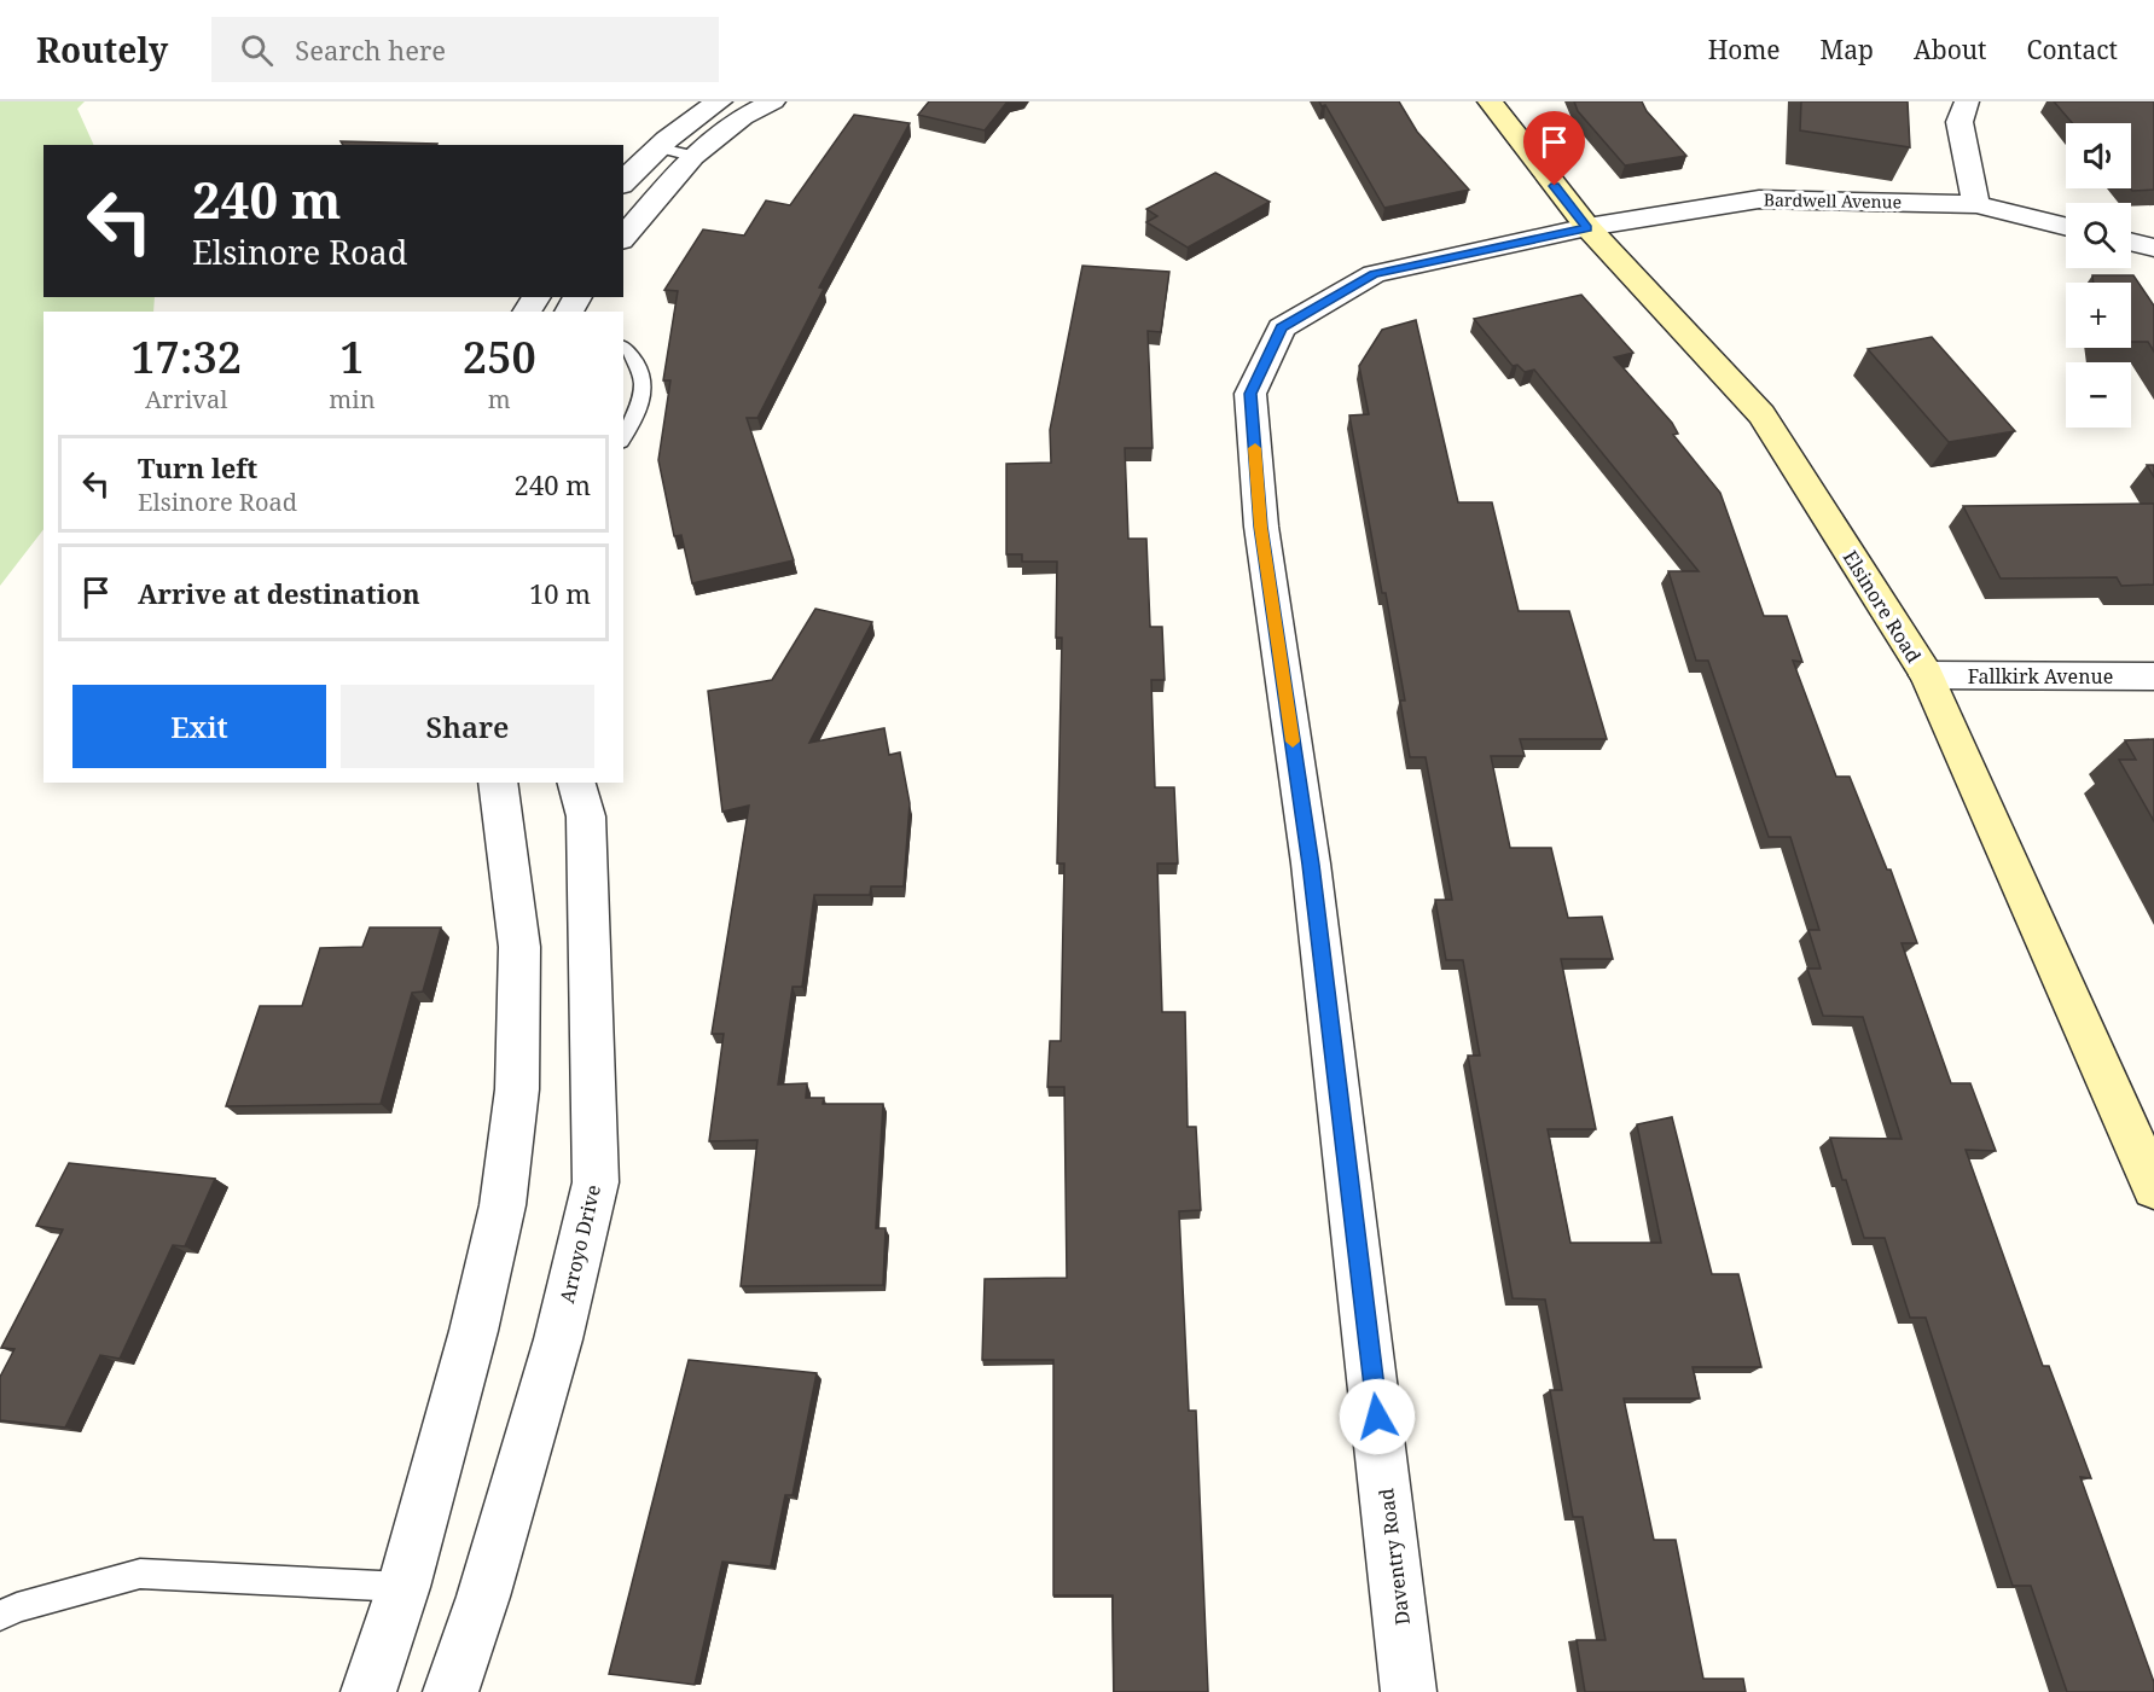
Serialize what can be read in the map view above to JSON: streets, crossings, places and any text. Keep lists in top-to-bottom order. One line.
{"streets":{"street":["Bardwell Avenue","Elsinore Road","Fallkirk Avenue","Arroyo Drive","Daventry Road"]},"crossings":[["Bardwell Avenue","Elsinore Road"],["Bardwell Avenue","Daventry Road"],["Elsinore Road","Fallkirk Avenue"],["Elsinore Road","Daventry Road"]],"page":{"header":"Routely","search":"Search here","nav":["Home","Map","About","Contact"],"map_buttons":["+","−"],"turn":["240 m","Elsinore Road"],"eta":["17:32","Arrival","1","min","250","m"],"list":[{"name":"Turn left","note":"Elsinore Road","value":"240 m"},{"name":"Arrive at destination","value":"10 m"}],"buttons":["Exit","Share"]}}
